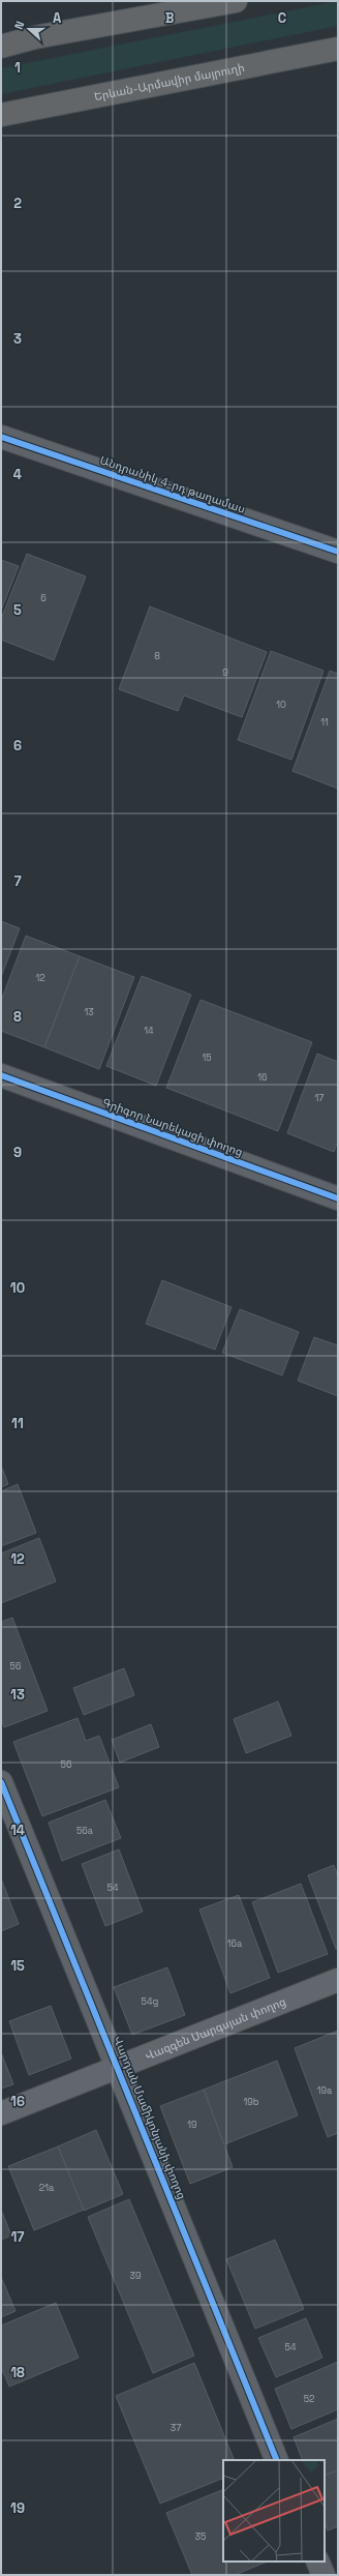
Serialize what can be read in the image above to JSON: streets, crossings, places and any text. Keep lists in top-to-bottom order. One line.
{"streets":{"highway":["Երևան-Արմավիր մայրուղի"],"street":["Անդրանիկ 4-րդ թաղամաս","Գրիգոր Նարեկացի փողոց","Վազգեն Սարգսյան փողոց","Վարդան Մամիկոնյանի փողոց"]},"crossings":[["Վազգեն Սարգսյան փողոց","Վարդան Մամիկոնյանի փողոց"]],"house_numbers":["6","8","9","10","11","12","13","14","15","16","17","56","56","56a","54","16a","54g","19a","19b","19","21a","39","54","52","37","35"],"north":"left","grid":{"columns":["A","B","C"],"rows":["1","2","3","4","5","6","7","8","9","10","11","12","13","14","15","16","17","18","19"]}}
